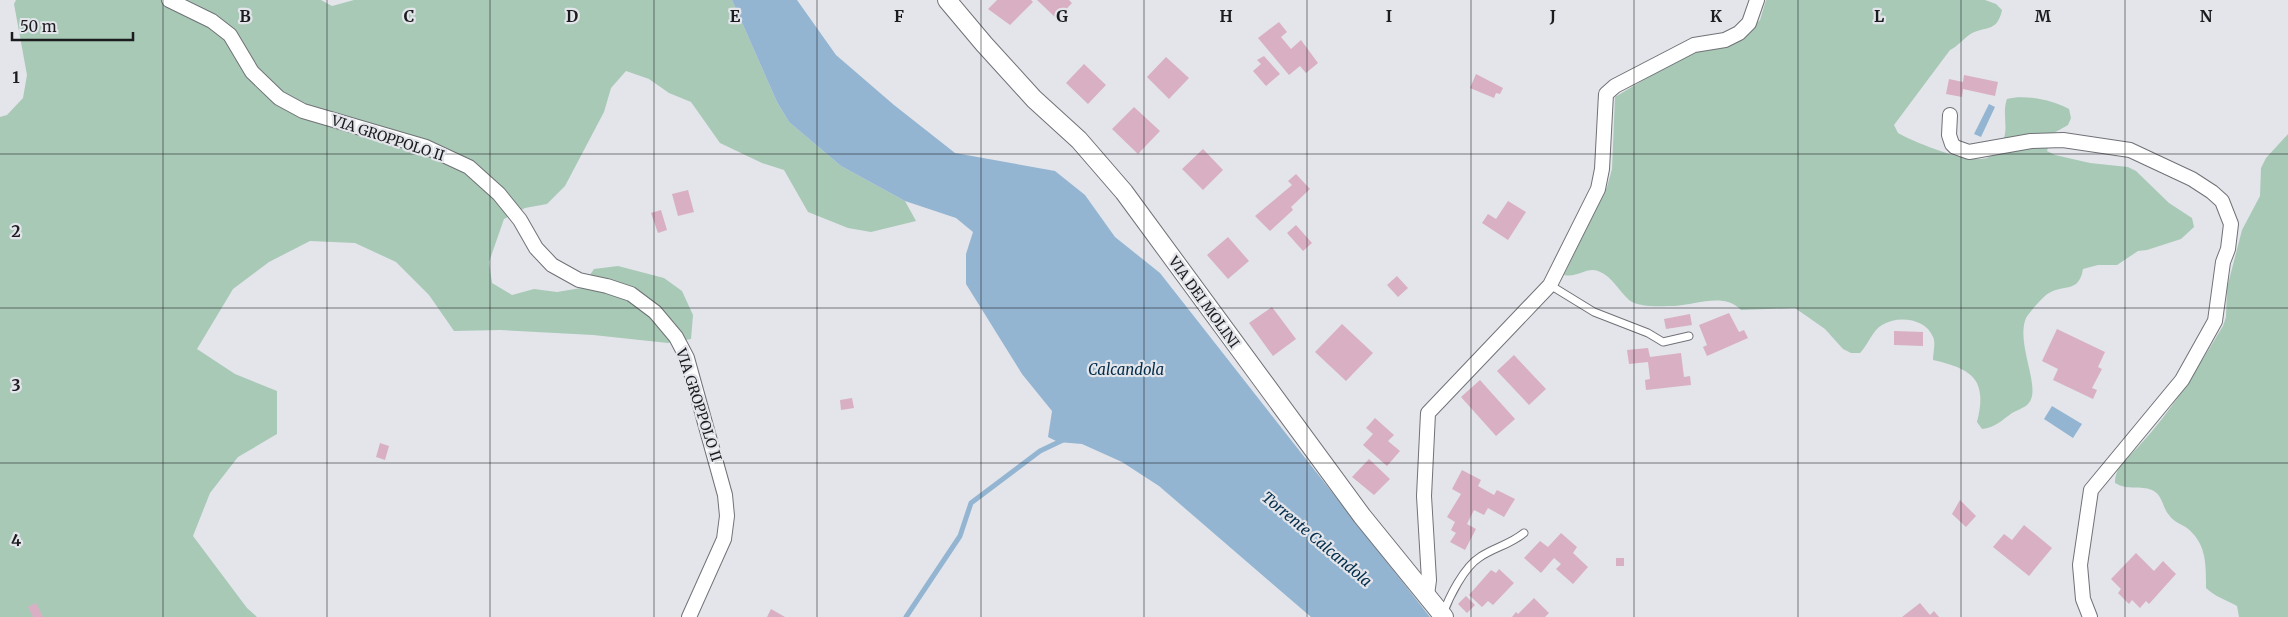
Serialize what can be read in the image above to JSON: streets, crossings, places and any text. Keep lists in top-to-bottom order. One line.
{"streets":{"street":["VIA GROPPOLO II","VIA DEI MOLINI"]},"water":["Calcandola","Torrente Calcandola"],"scale_bar":"50 m","grid":{"columns":["B","C","D","E","F","G","H","I","J","K","L","M","N"],"rows":["1","2","3","4"]}}
